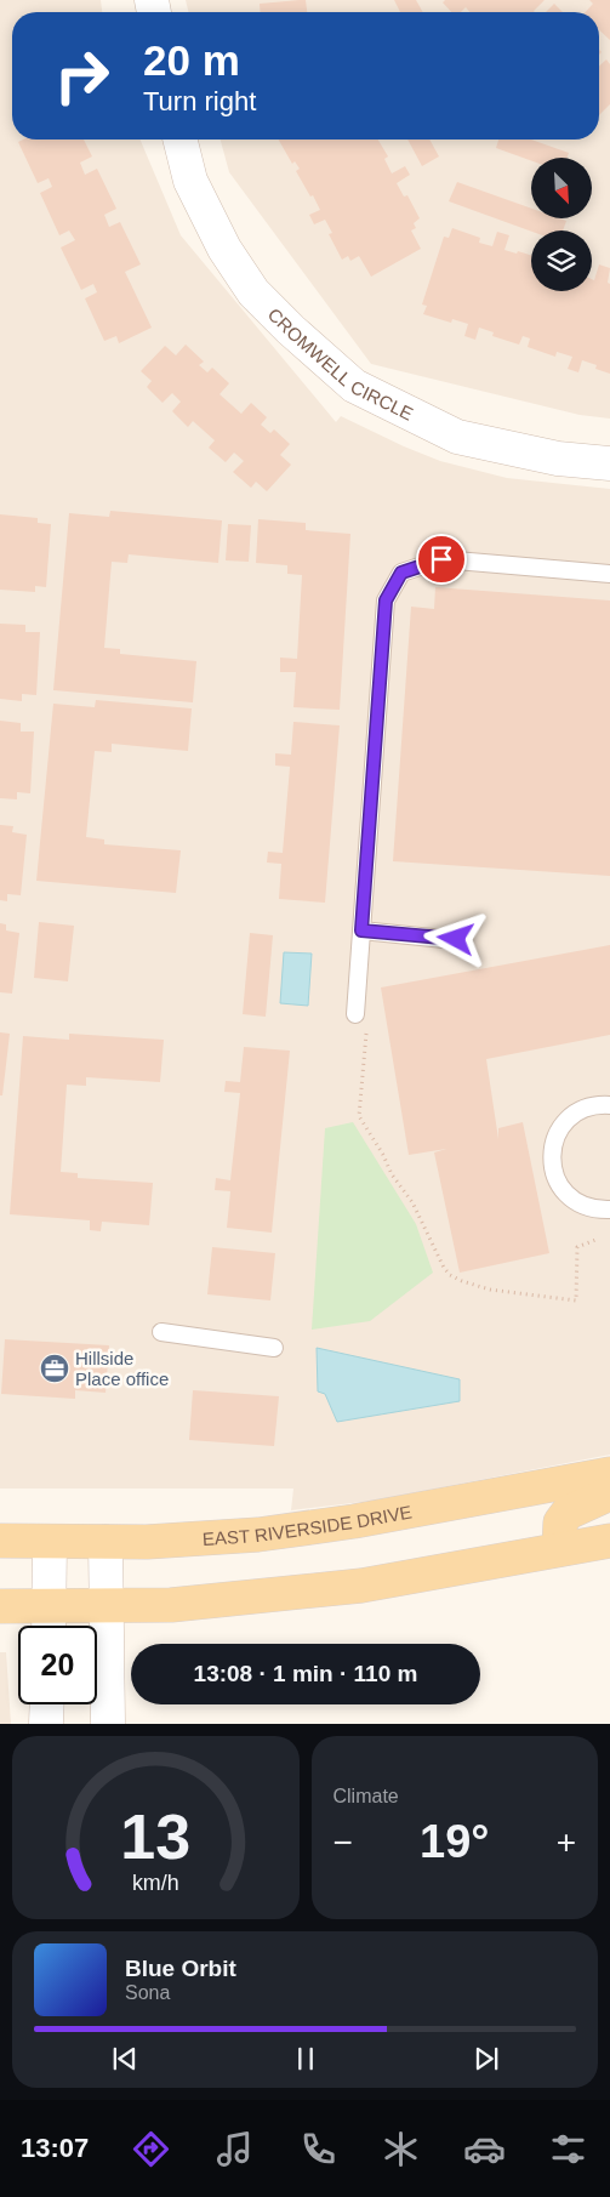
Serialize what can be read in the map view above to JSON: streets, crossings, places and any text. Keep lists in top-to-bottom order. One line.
{"streets":{"main road":["EAST RIVERSIDE DRIVE"],"street":["CROMWELL CIRCLE"]},"places":{"office":["Hillside Place office"]},"north":"bottom right","page":{"turn":["20 m","Turn right"],"limit":"20","trip":"13:08 · 1 min · 110 m","tile":"Climate","heat":["−","19°","+"],"song":["Blue Orbit","Sona"],"tabs":"13:07","gauge":["13","km/h"]}}
